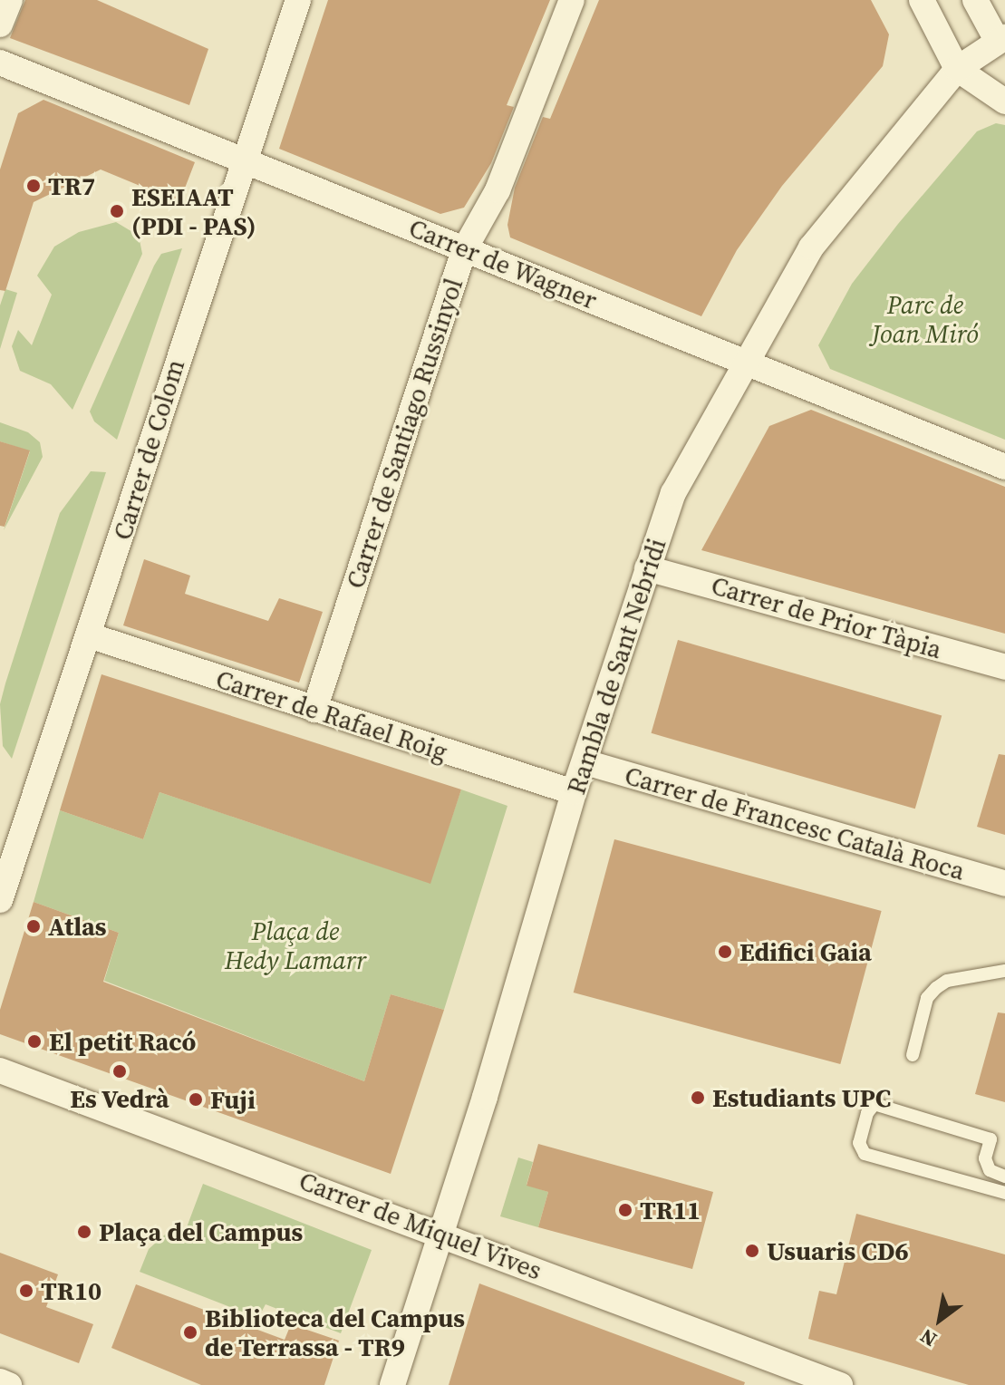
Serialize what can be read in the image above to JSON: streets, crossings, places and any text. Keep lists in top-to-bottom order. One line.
{"streets":{"street":["Carrer de Wagner","Carrer de Santiago Russinyol","Carrer de Colom","Carrer de Prior Tàpia","Rambla de Sant Nebridi","Carrer de Rafael Roig","Carrer de Francesc Català Roca","Carrer de Miquel Vives"]},"crossings":[["Carrer de Wagner","Carrer de Santiago Russinyol"],["Carrer de Wagner","Carrer de Colom"],["Carrer de Wagner","Rambla de Sant Nebridi"],["Carrer de Santiago Russinyol","Carrer de Rafael Roig"],["Carrer de Colom","Carrer de Rafael Roig"],["Carrer de Prior Tàpia","Rambla de Sant Nebridi"],["Rambla de Sant Nebridi","Carrer de Rafael Roig"],["Rambla de Sant Nebridi","Carrer de Francesc Català Roca"],["Rambla de Sant Nebridi","Carrer de Miquel Vives"]],"parks":["Parc de Joan Miró","Plaça de Hedy Lamarr"],"places":["TR7","ESEIAAT (PDI - PAS)","Atlas","Edifici Gaia","El petit Racó","Es Vedrà","Estudiants UPC","Fuji","TR11","Plaça del Campus","Usuaris CD6","TR10","Biblioteca del Campus de Terrassa - TR9"],"north":"bottom left"}
